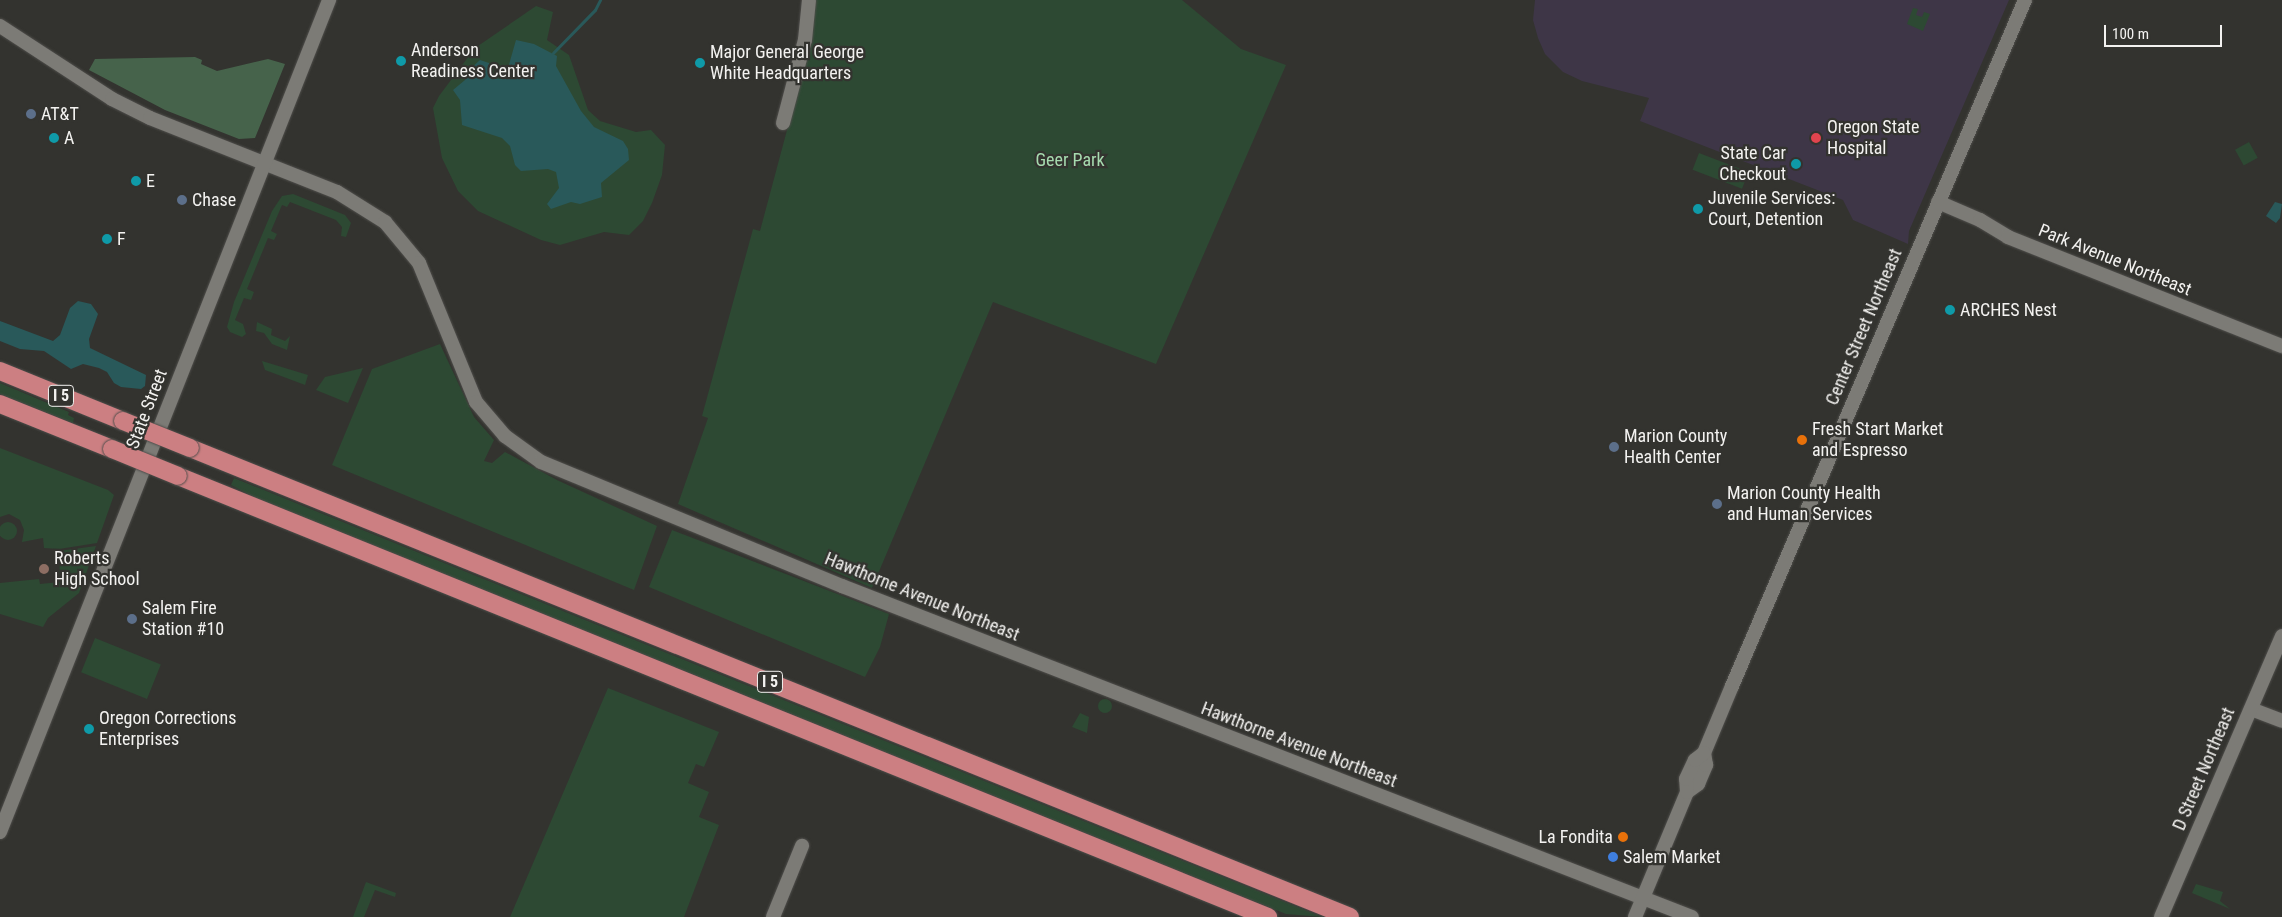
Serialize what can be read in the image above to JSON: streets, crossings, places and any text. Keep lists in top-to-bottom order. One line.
{"streets":{"highway":["I 5"],"main road":["Park Avenue Northeast","Center Street Northeast","State Street","Hawthorne Avenue Northeast","D Street Northeast"]},"crossings":[["Park Avenue Northeast","Center Street Northeast"],["Center Street Northeast","Hawthorne Avenue Northeast"],["State Street","Hawthorne Avenue Northeast"]],"parks":["Geer Park"],"places":["Anderson Readiness Center","Major General George White Headquarters","AT&T","A","Oregon State Hospital","State Car Checkout","E","Chase","Juvenile Services: Court, Detention","F","ARCHES Nest","Fresh Start Market and Espresso","Marion County Health Center","Marion County Health and Human Services","Roberts High School","Salem Fire Station #10","Oregon Corrections Enterprises","La Fondita","Salem Market"],"scale_bar":"100 m"}
